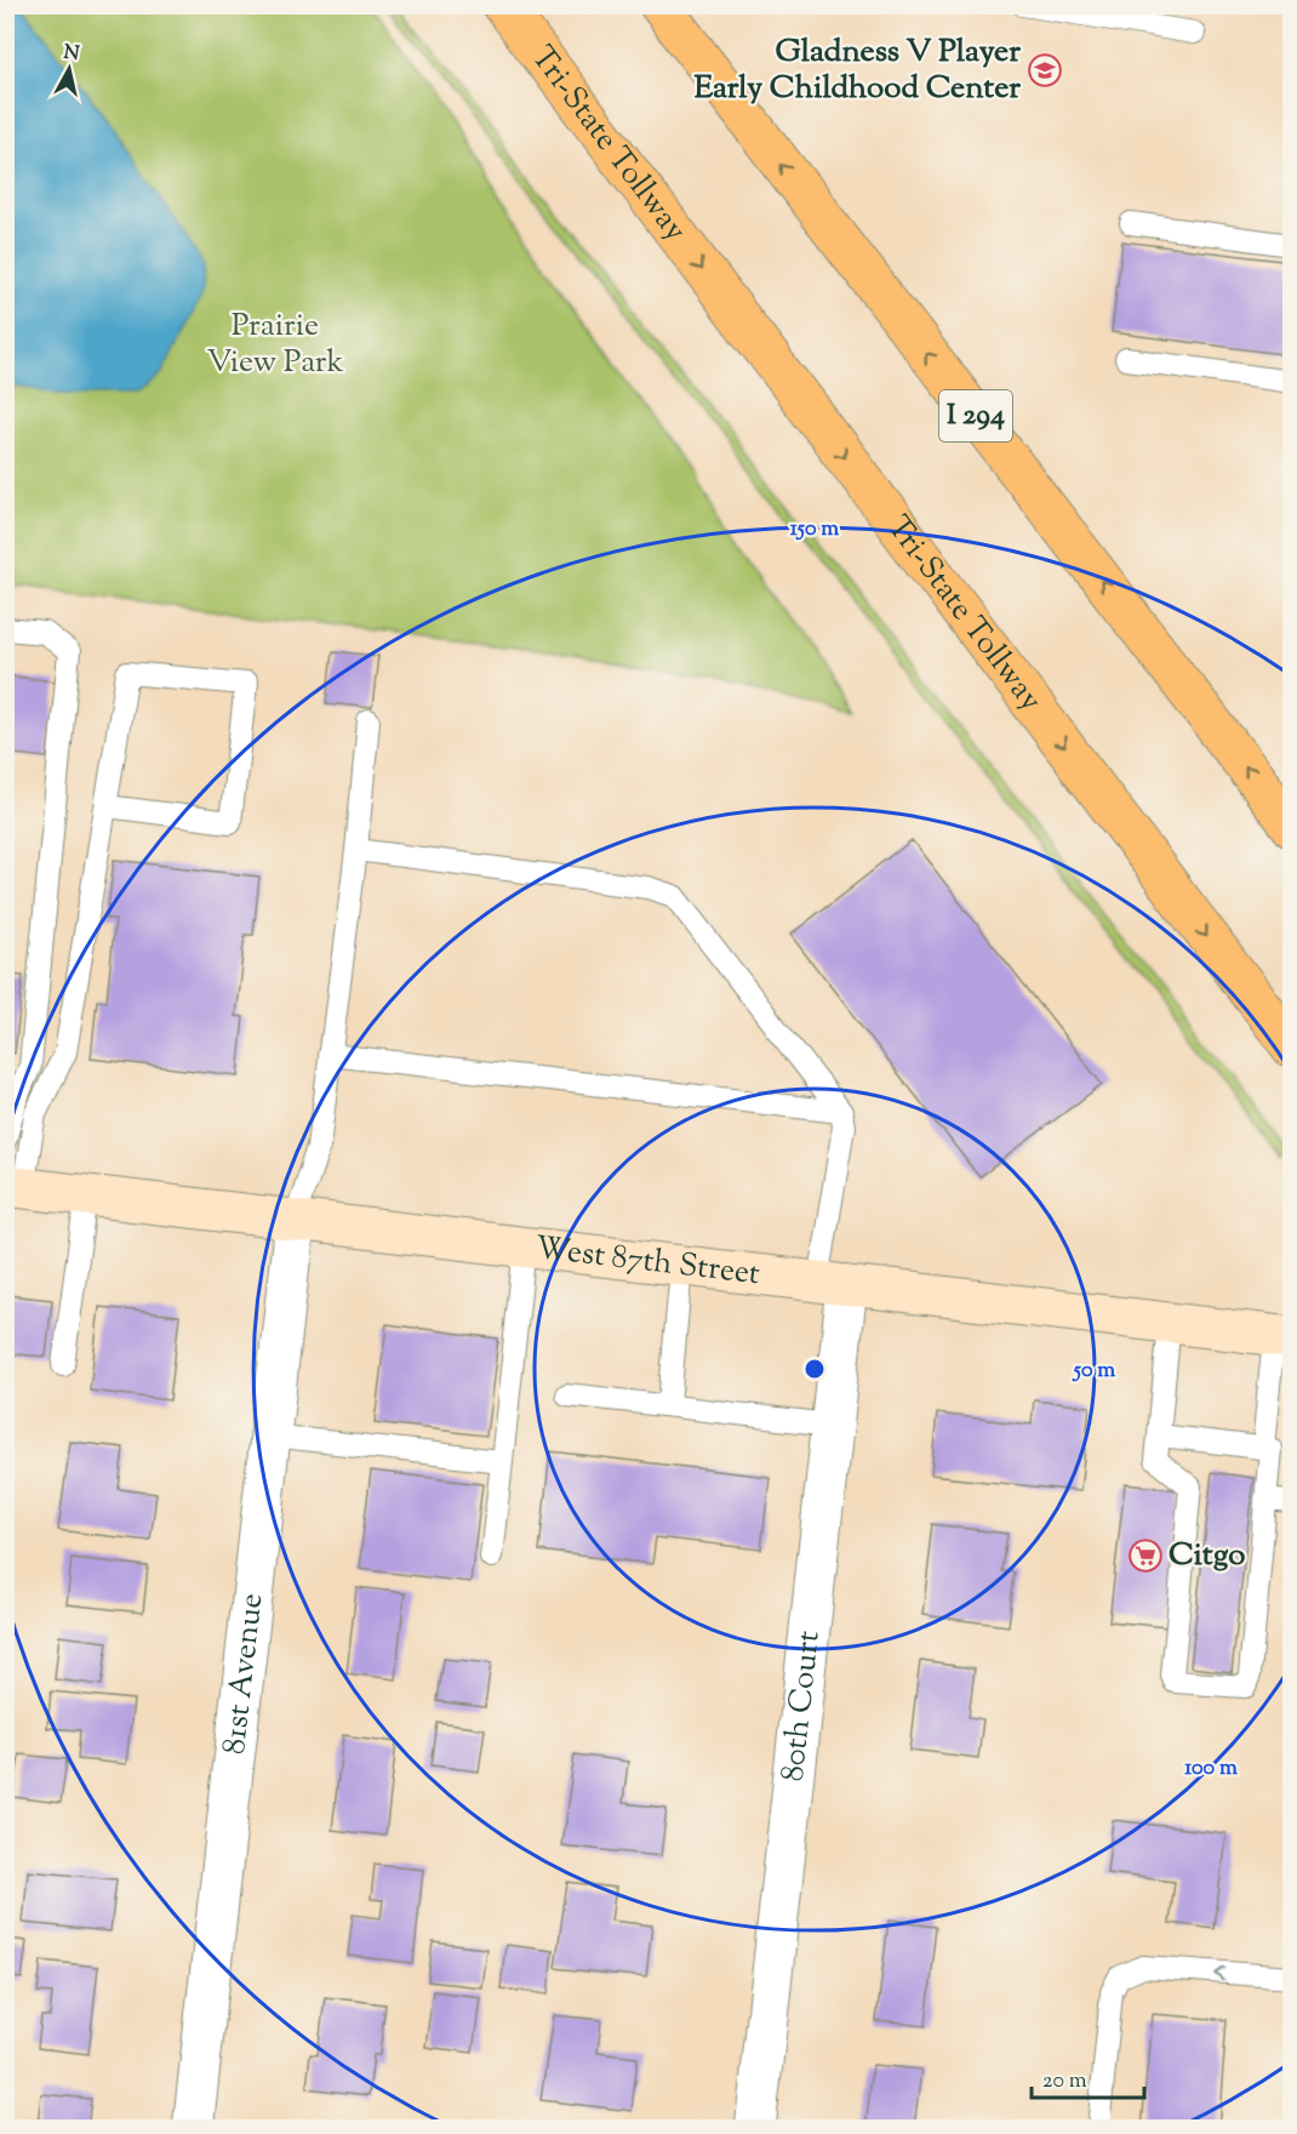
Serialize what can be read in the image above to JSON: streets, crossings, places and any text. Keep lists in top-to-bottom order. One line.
{"streets":{"highway":["Tri-State Tollway","I 294"],"main road":["West 87th Street"],"street":["81st Avenue","80th Court"]},"crossings":[["West 87th Street","81st Avenue"],["West 87th Street","80th Court"]],"parks":["Prairie View Park"],"places":{"school or university":["Gladness V Player Early Childhood Center"],"supermarket":["Citgo"]},"scale_bar":"20 m","north":"top","rings":["150 m","50 m","100 m"]}
